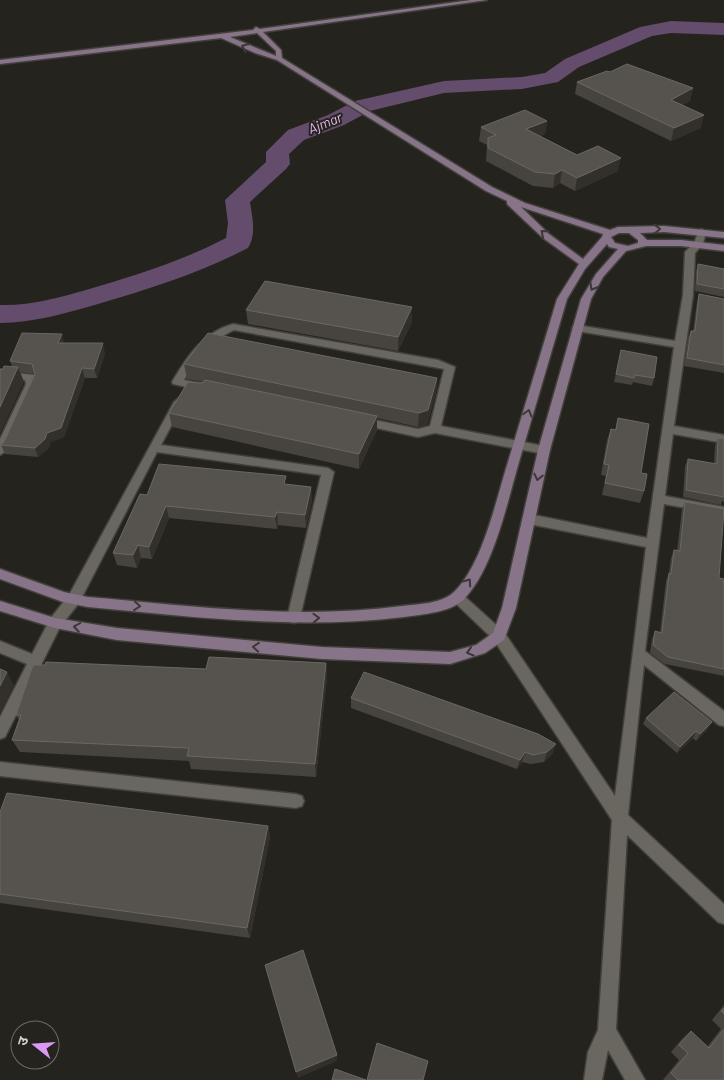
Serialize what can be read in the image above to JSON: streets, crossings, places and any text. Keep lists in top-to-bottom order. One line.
{"water":["Ajmar"],"north":"left"}
